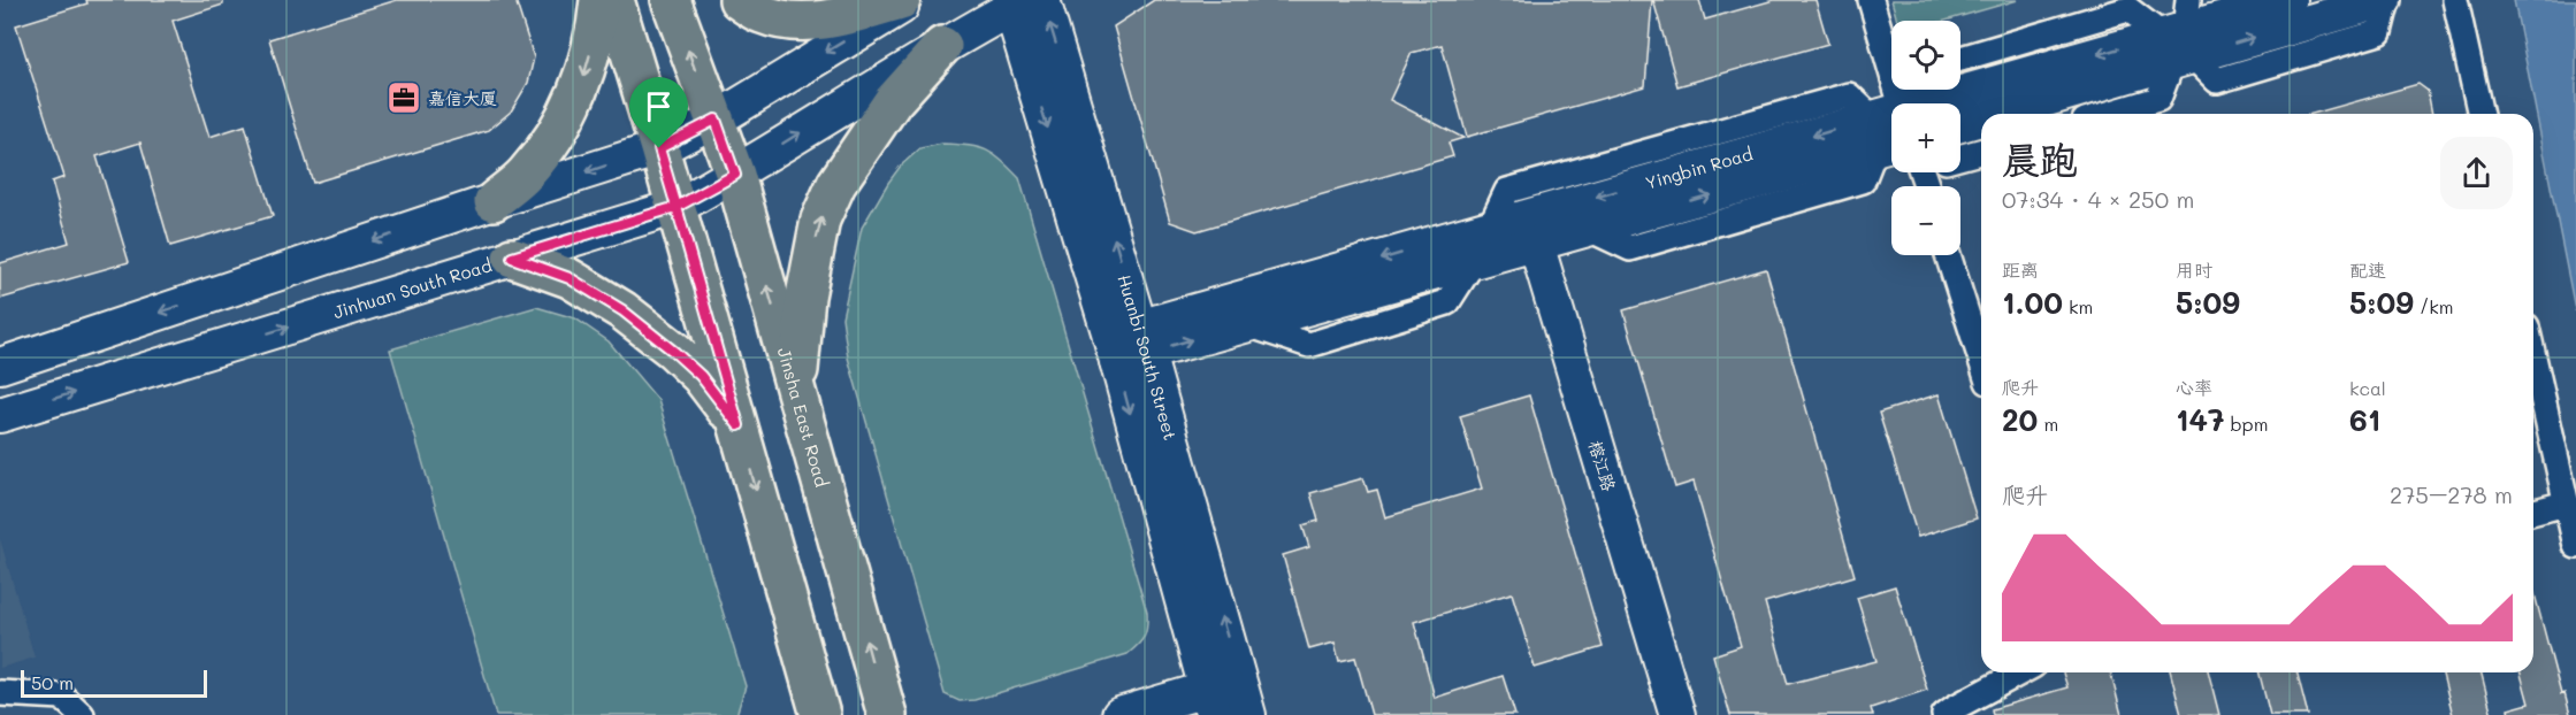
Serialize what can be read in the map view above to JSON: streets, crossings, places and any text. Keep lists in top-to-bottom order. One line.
{"streets":{"main road":["Jinsha East Road"],"street":["Yingbin Road","Jinhuan South Road","Huanbi South Street","榕江路"]},"crossings":[["Yingbin Road","Huanbi South Street"],["Yingbin Road","榕江路"],["Jinhuan South Road","Huanbi South Street"],["Jinhuan South Road","Jinsha East Road"]],"places":{"office":["嘉信大厦"]},"scale_bar":"50 m","page":{"map_buttons":["+","−"],"heading":["晨跑","07:34 · 4 × 250 m"],"stats":[["距离","1.00 km"],["用时","5:09"],["配速","5:09 /km"],["爬升","20 m"],["心率","147 bpm"],["kcal","61"]],"chart":["爬升","275–278 m"],"scale":"50 m"}}
